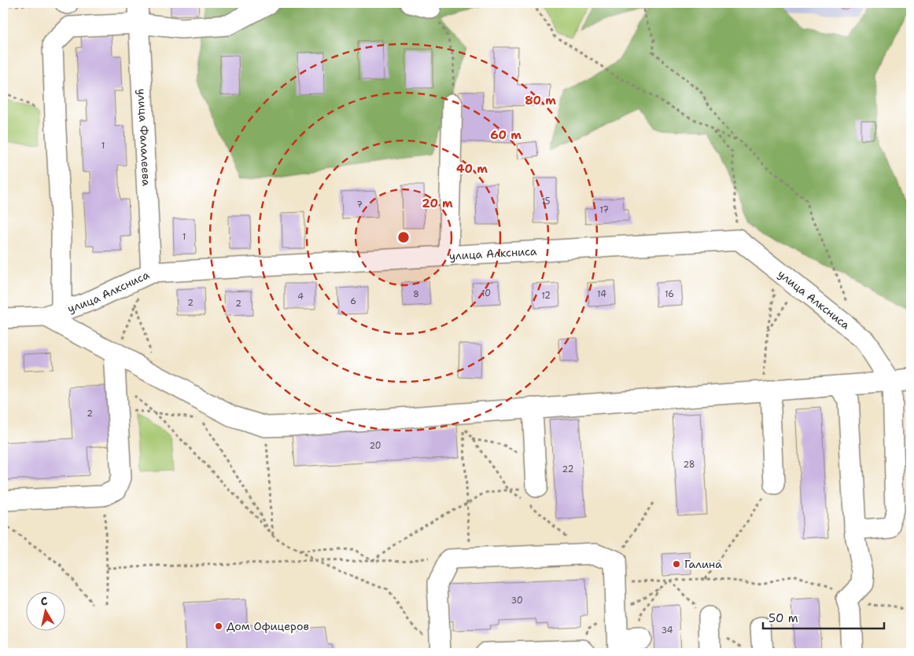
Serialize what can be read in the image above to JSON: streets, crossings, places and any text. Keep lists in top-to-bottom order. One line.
{"streets":{"street":["улица Фалалеева","улица Алксниса"]},"crossings":[["улица Фалалеева","улица Алксниса"]],"places":["Галина","Дом Офицеров"],"house_numbers":["1","15","7","17","1","10","8","14","16","12","4","6","2","2","2","20","28","22","30","34"],"scale_bar":"50 m","north":"top","rings":["80 m","60 m","40 m","20 m"]}
